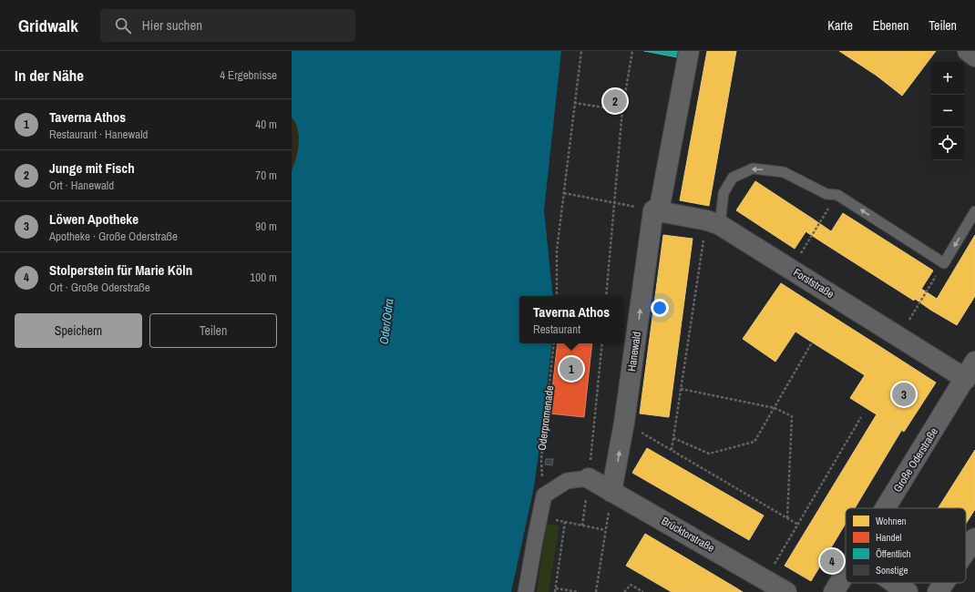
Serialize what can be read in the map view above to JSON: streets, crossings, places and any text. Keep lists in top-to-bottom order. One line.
{"streets":{"street":["Forststraße","Hanewald","Große Oderstraße","Brücktorstraße"],"path":["Oderpromenade"]},"crossings":[["Forststraße","Hanewald"],["Forststraße","Große Oderstraße"],["Hanewald","Brücktorstraße"]],"one_way":["Hanewald"],"water":["Oder/Odra"],"legend":["Wohnen","Handel","Öffentlich","Sonstige"],"page":{"header":"Gridwalk","search":"Hier suchen","nav":["Karte","Ebenen","Teilen"],"heading":["In der Nähe","4 Ergebnisse"],"map_buttons":["+","−"],"pins":["2","1","3","4"],"list":[{"mark":"1","name":"Taverna Athos","note":"Restaurant · Hanewald","value":"40 m"},{"mark":"2","name":"Junge mit Fisch","note":"Ort · Hanewald","value":"70 m"},{"mark":"3","name":"Löwen Apotheke","note":"Apotheke · Große Oderstraße","value":"90 m"},{"mark":"4","name":"Stolperstein für Marie Köln","note":"Ort · Große Oderstraße","value":"100 m"}],"popup":["Taverna Athos","Restaurant"],"buttons":["Speichern","Teilen"]}}
